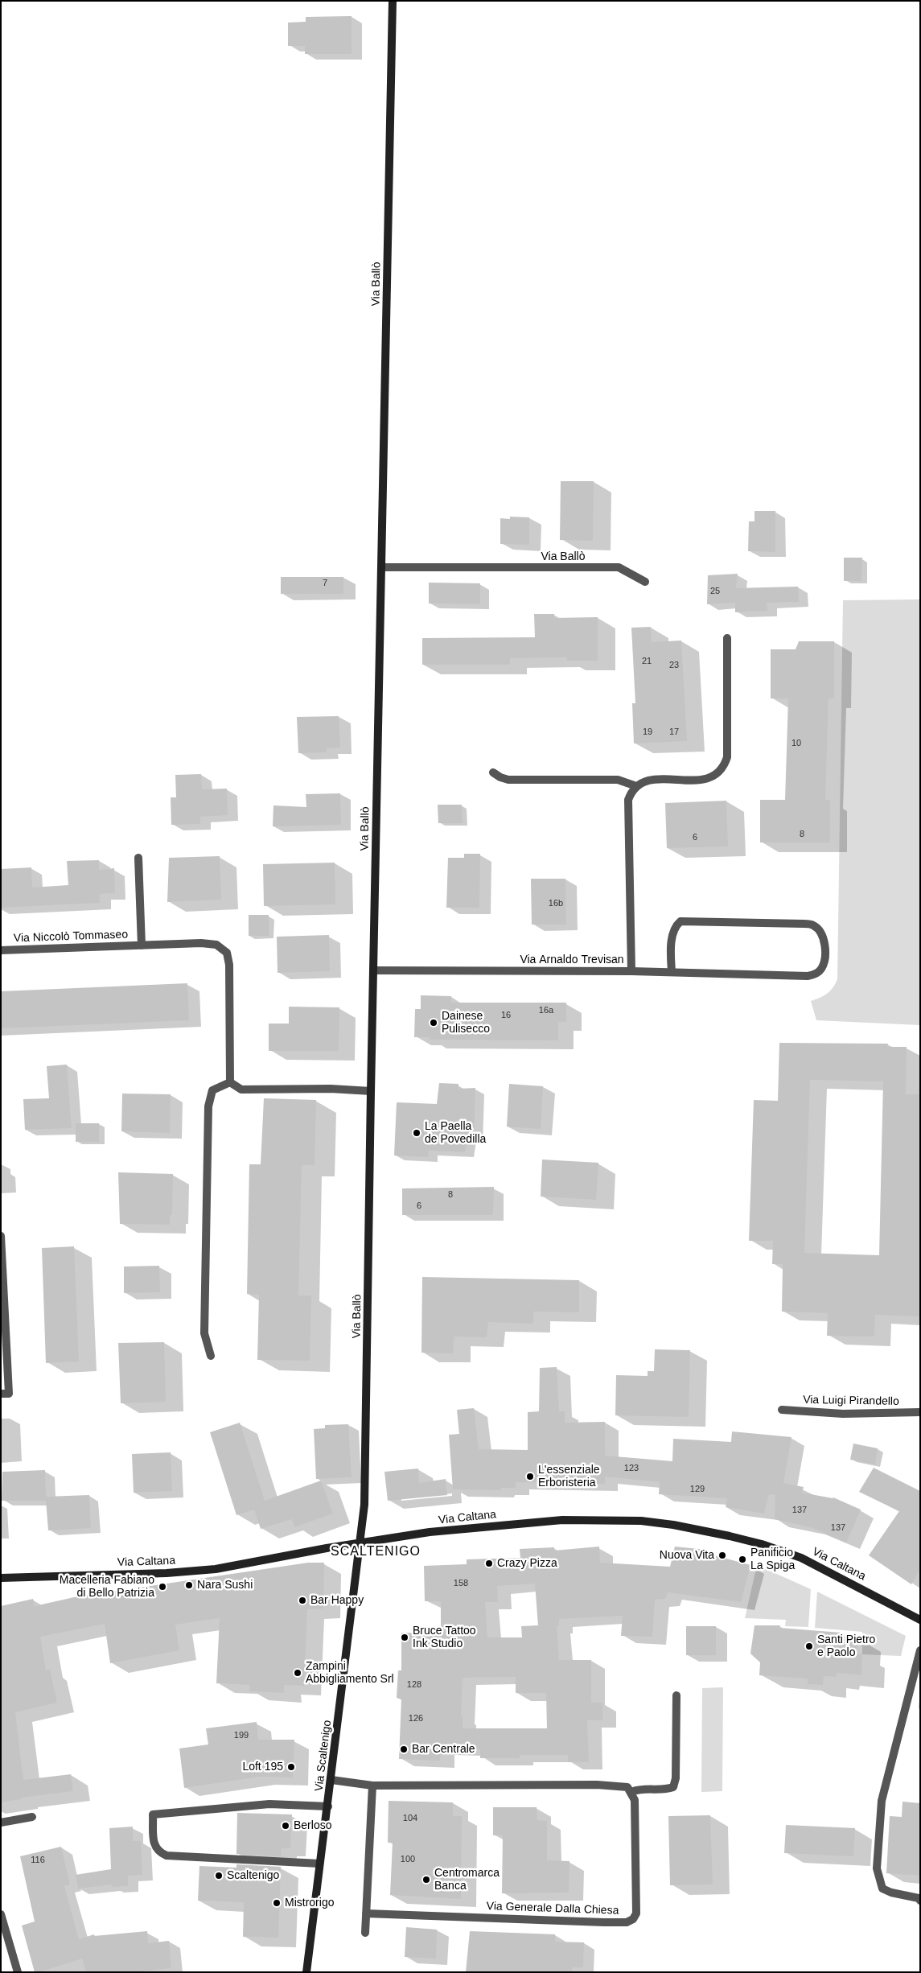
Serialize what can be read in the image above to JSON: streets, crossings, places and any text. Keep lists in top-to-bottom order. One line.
{"streets":{"main road":["Via Ballò","Via Caltana","Via Scaltenigo"],"street":["Via Niccolò Tommaseo","Via Arnaldo Trevisan","Via Luigi Pirandello","Via Generale Dalla Chiesa"]},"crossings":[["Via Ballò","Via Arnaldo Trevisan"],["Via Ballò","Via Caltana"],["Via Ballò","Via Scaltenigo"],["Via Caltana","Via Scaltenigo"]],"districts":["SCALTENIGO"],"places":["Dainese Pulisecco","La Paella de Povedilla","L'essenziale Erboristeria","Nuova Vita","Panificio La Spiga","Crazy Pizza","Nara Sushi","Macelleria Fabiano di Bello Patrizia","Bar Happy","Bruce Tattoo Ink Studio","Santi Pietro e Paolo","Zampini Abbigliamento Srl","Bar Centrale","Loft 195","Berloso","Scaltenigo","Centromarca Banca","Mistrorigo"],"house_numbers":["7","25","21","23","19","17","10","8","6","16b","16a","16","8","6","123","129","137","137","158","128","126","199","104","100","116"]}
